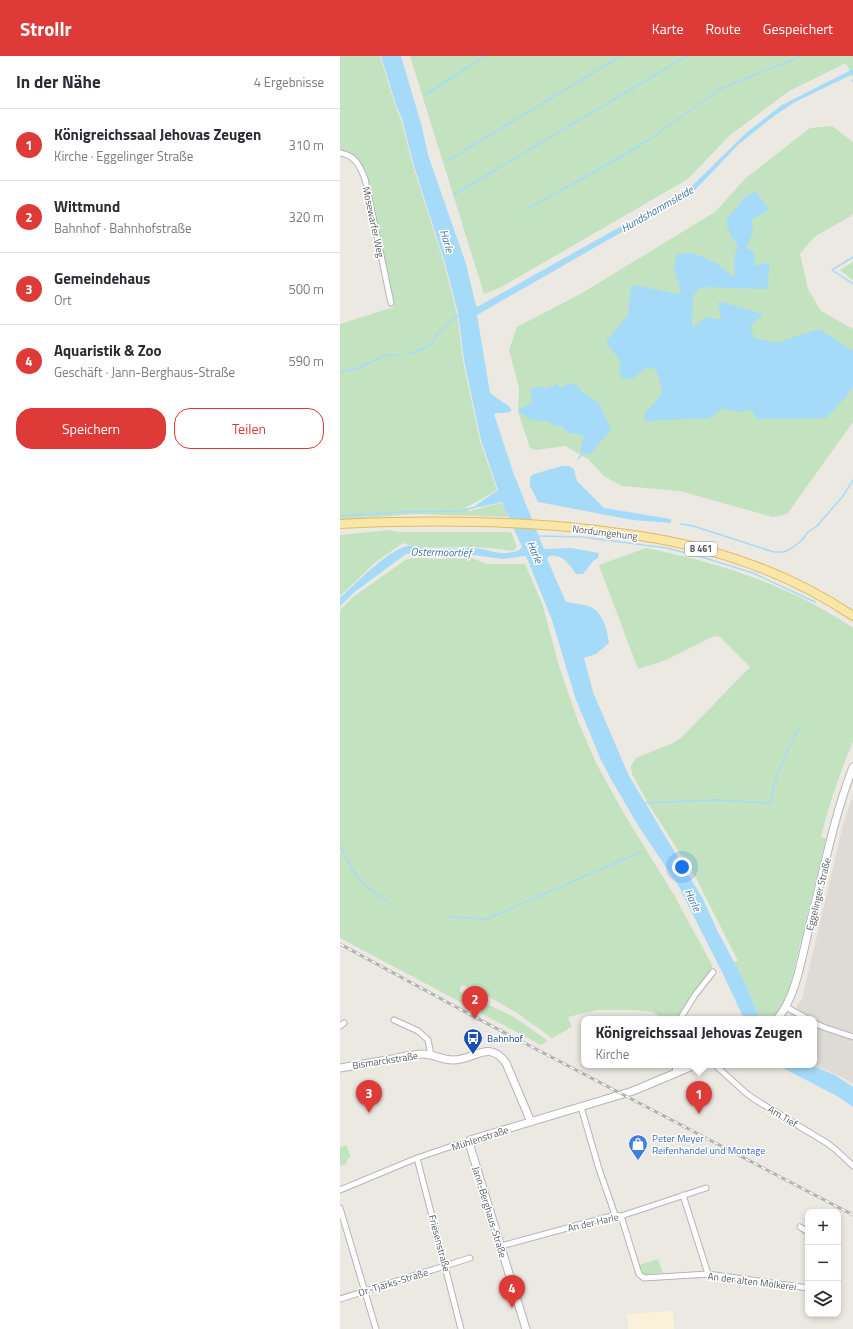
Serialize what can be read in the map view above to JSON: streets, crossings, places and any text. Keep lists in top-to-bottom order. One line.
{"streets":{"main road":["Nordumgehung","B 461"],"street":["Mosewarfer Weg","Eggelinger Straße","Bismarckstraße","Am Tief","Mühlenstraße","Jann-Berghaus-Straße","An der Harle","Friesenstraße","An der alten Molkerei","Dr.-Tjarks-Straße"]},"crossings":[["Bismarckstraße","Mühlenstraße"],["Mühlenstraße","Jann-Berghaus-Straße"],["Mühlenstraße","Friesenstraße"],["Mühlenstraße","An der alten Molkerei"],["Jann-Berghaus-Straße","An der Harle"],["An der Harle","An der alten Molkerei"],["Friesenstraße","Dr.-Tjarks-Straße"]],"water":["Hundshammsleide","Harle","Ostermoortief"],"places":{"bus stop":["Bahnhof"],"shop":["Peter Meyer Reifenhandel und Montage"]},"page":{"header":"Strollr","nav":["Karte","Route","Gespeichert"],"heading":["In der Nähe","4 Ergebnisse"],"list":[{"mark":"1","name":"Königreichssaal Jehovas Zeugen","note":"Kirche · Eggelinger Straße","value":"310 m"},{"mark":"2","name":"Wittmund","note":"Bahnhof · Bahnhofstraße","value":"320 m"},{"mark":"3","name":"Gemeindehaus","note":"Ort","value":"500 m"},{"mark":"4","name":"Aquaristik & Zoo","note":"Geschäft · Jann-Berghaus-Straße","value":"590 m"}],"buttons":["Speichern","Teilen"],"pins":["2","3","1","4"],"popup":["Königreichssaal Jehovas Zeugen","Kirche"],"map_buttons":["+","−"]}}
